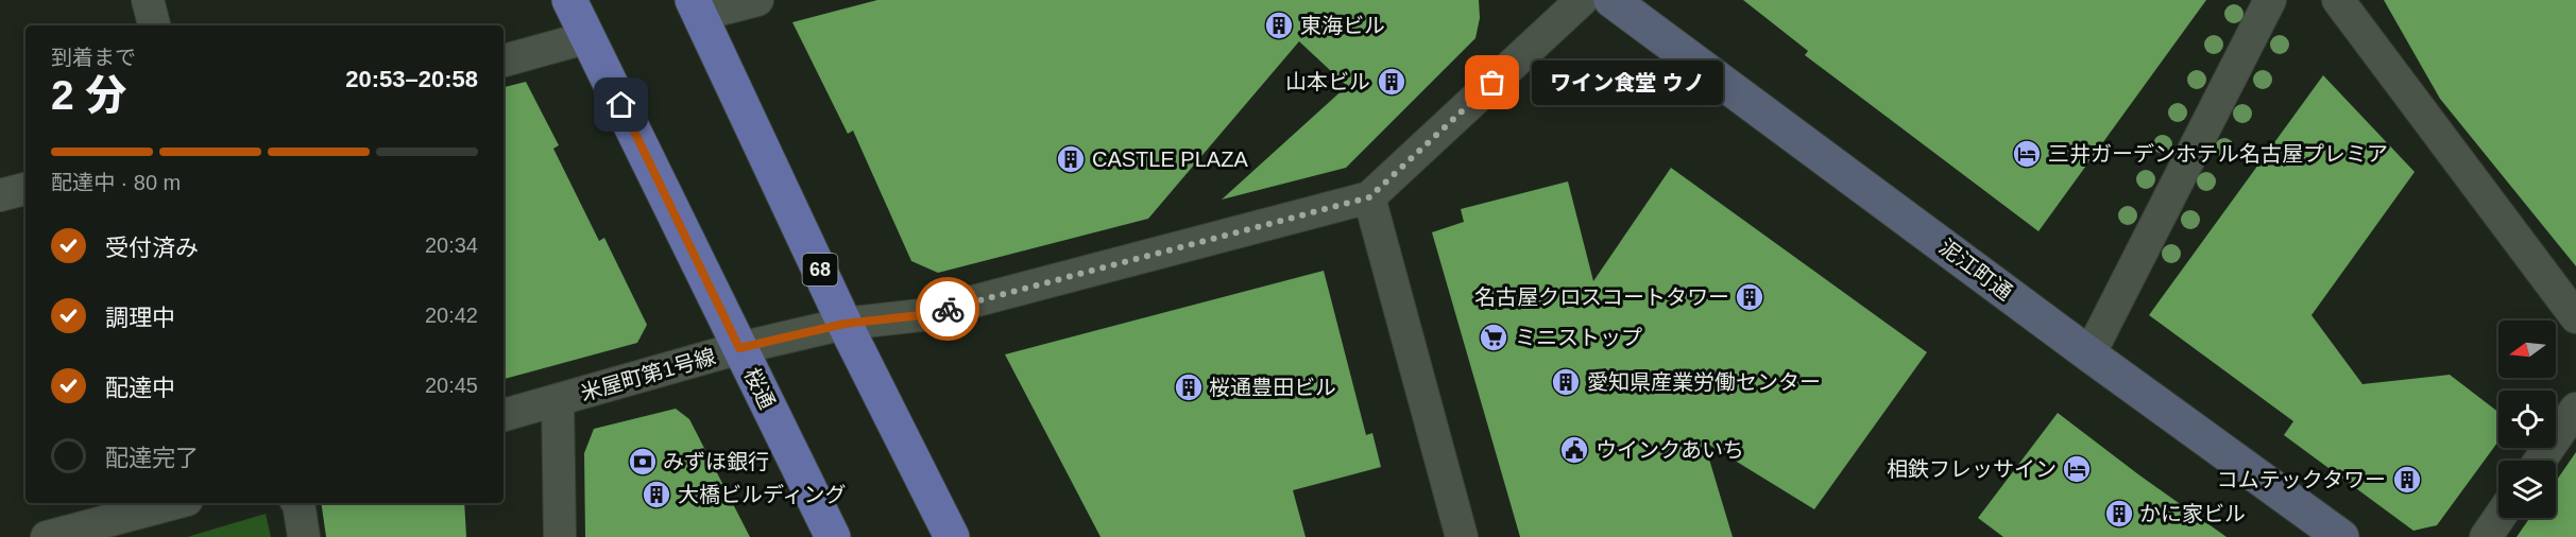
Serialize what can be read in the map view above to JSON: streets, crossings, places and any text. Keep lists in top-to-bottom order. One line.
{"streets":{"main road":["68","桜通"],"street":["泥江町通","米屋町第1号線"]},"crossings":[["68","米屋町第1号線"],["米屋町第1号線","桜通"]],"places":{"building":["東海ビル","山本ビル","CASTLE PLAZA","名古屋クロスコートタワー","愛知県産業労働センター","桜通豊田ビル","コムテックタワー","大橋ビルディング","かに家ビル"],"other":["ワイン食堂 ウノ"],"hotel":["三井ガーデンホテル名古屋プレミア","相鉄フレッサイン"],"supermarket":["ミニストップ"],"public building":["ウインクあいち"],"bank":["みずほ銀行"]},"north":"left","page":{"heading":["2 分","到着まで","20:53–20:58"],"bubble":"ワイン食堂 ウノ","bar":"配達中 · 80 m","list":[["受付済み","20:34"],["調理中","20:42"],["配達中","20:45"],"配達完了"]}}
